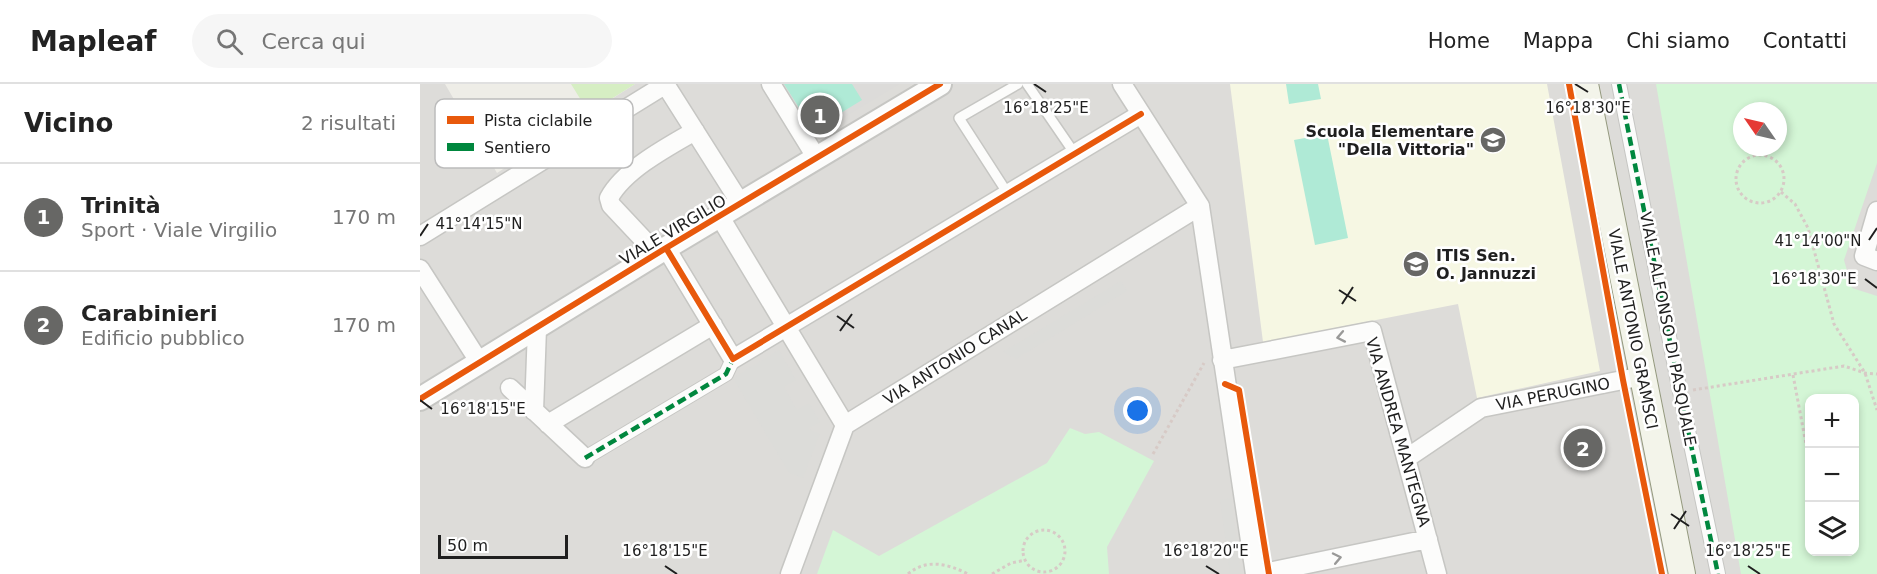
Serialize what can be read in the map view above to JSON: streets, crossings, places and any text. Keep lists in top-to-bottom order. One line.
{"streets":{"main road":["VIALE ANTONIO GRAMSCI"],"street":["VIALE VIRGILIO","VIALE ALFONSO DI PASQUALE","VIA ANTONIO CANAL","VIA PERUGINO","VIA ANDREA MANTEGNA"]},"crossings":[["VIALE ANTONIO GRAMSCI","VIA PERUGINO"],["VIA PERUGINO","VIA ANDREA MANTEGNA"]],"places":{"school or university":["Scuola Elementare \"Della Vittoria\"","ITIS Sen. O. Jannuzzi"]},"legend":["Pista ciclabile","Sentiero"],"scale_bar":"50 m","north":"top left","page":{"header":"Mapleaf","search":"Cerca qui","nav":["Home","Mappa","Chi siamo","Contatti"],"heading":["Vicino","2 risultati"],"pins":["1","2"],"list":[{"mark":"1","name":"Trinità","note":"Sport · Viale Virgilio","value":"170 m"},{"mark":"2","name":"Carabinieri","note":"Edificio pubblico","value":"170 m"}],"map_buttons":["+","−"],"scale":"50 m"},"coordinates":["16°18'30\"E","16°18'25\"E","41°14'15\"N","41°14'00\"N","16°18'15\"E","16°18'20\"E"]}
